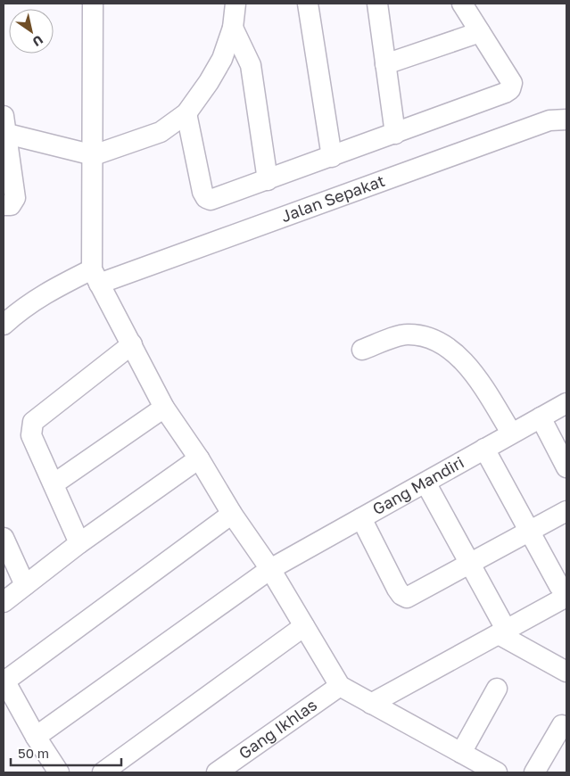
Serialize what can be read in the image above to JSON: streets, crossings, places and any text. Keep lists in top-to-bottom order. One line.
{"streets":{"street":["Jalan Sepakat","Gang Mandiri","Gang Ikhlas"]},"scale_bar":"50 m","north":"bottom right"}
